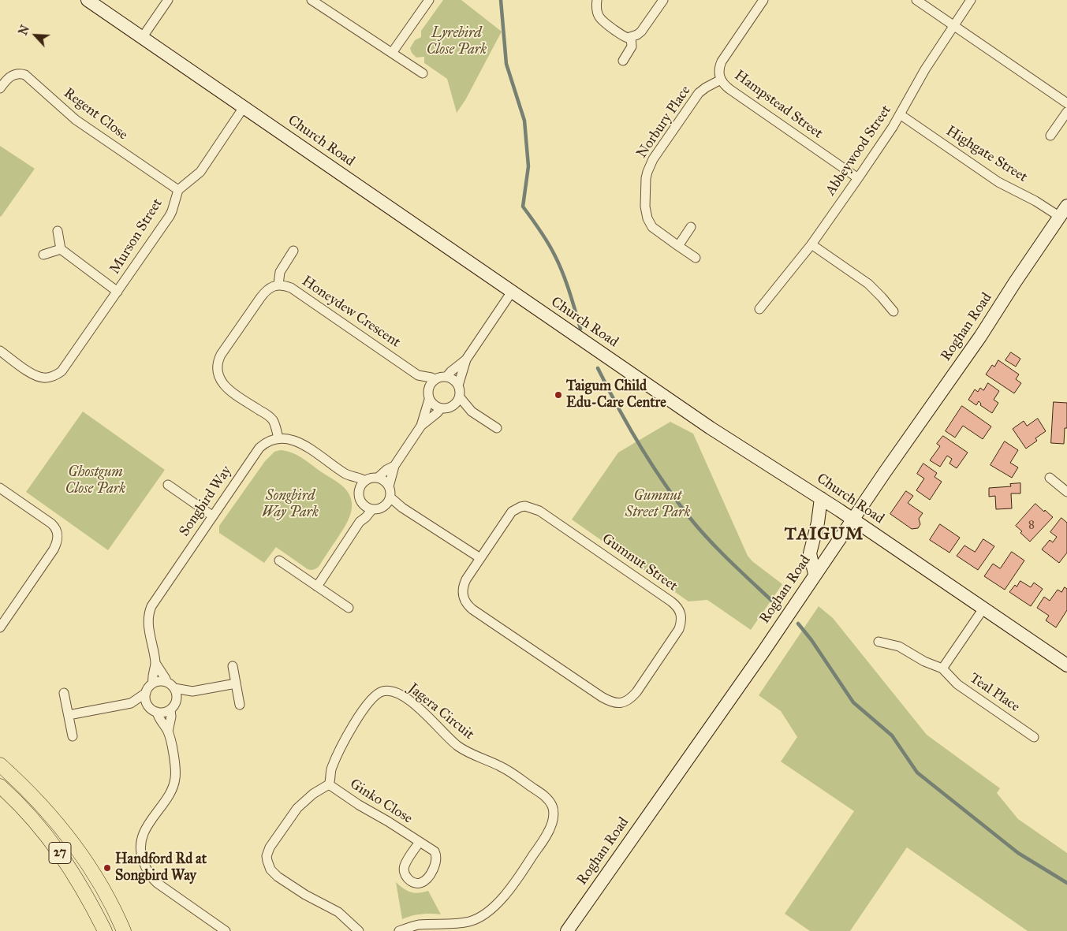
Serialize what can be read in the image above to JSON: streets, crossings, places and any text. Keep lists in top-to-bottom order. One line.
{"streets":{"main road":["27"],"street":["Hampstead Street","Regent Close","Norbury Place","Church Road","Abbeywood Street","Highgate Street","Murson Street","Honeydew Crescent","Roghan Road","Songbird Way","Gumnut Street","Teal Place","Jagera Circuit","Ginko Close"]},"crossings":[["Hampstead Street","Norbury Place"],["Hampstead Street","Abbeywood Street"],["Regent Close","Murson Street"],["Church Road","Murson Street"],["Church Road","Roghan Road"],["Abbeywood Street","Highgate Street"],["Highgate Street","Roghan Road"],["Honeydew Crescent","Songbird Way"],["Jagera Circuit","Ginko Close"]],"districts":["TAIGUM"],"parks":["Lyrebird Close Park","Ghostgum Close Park","Songbird Way Park","Gumnut Street Park"],"places":["Taigum Child Edu-Care Centre","Handford Rd at Songbird Way"],"house_numbers":["8"],"north":"top left"}
